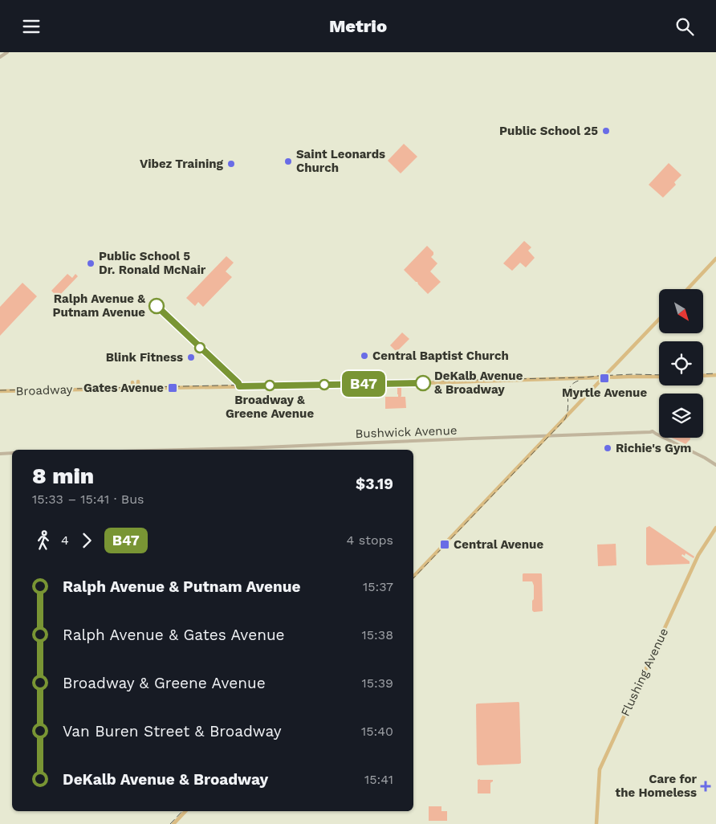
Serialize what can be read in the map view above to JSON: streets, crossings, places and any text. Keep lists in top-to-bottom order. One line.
{"streets":{"main road":["Broadway","Bushwick Avenue","Flushing Avenue"]},"places":{"other":["Public School 25","Saint Leonards Church","Vibez Training","Public School 5 Dr. Ronald McNair","Ralph Avenue & Putnam Avenue","Central Baptist Church","Blink Fitness","DeKalb Avenue & Broadway","Broadway & Greene Avenue","Richie's Gym"],"transit":["Myrtle Avenue","Gates Avenue","Central Avenue"],"health":["Care for the Homeless"]},"lines":["bus line B47"],"north":"bottom right","page":{"header":"Metrio","on_map":"B47","heading":["8 min","15:33 – 15:41 · Bus","$3.19"],"legs":["4","B47","4 stops"],"list":[{"name":"Ralph Avenue & Putnam Avenue","value":"15:37"},{"name":"Ralph Avenue & Gates Avenue","value":"15:38"},{"name":"Broadway & Greene Avenue","value":"15:39"},{"name":"Van Buren Street & Broadway","value":"15:40"},{"name":"DeKalb Avenue & Broadway","value":"15:41"}]}}
